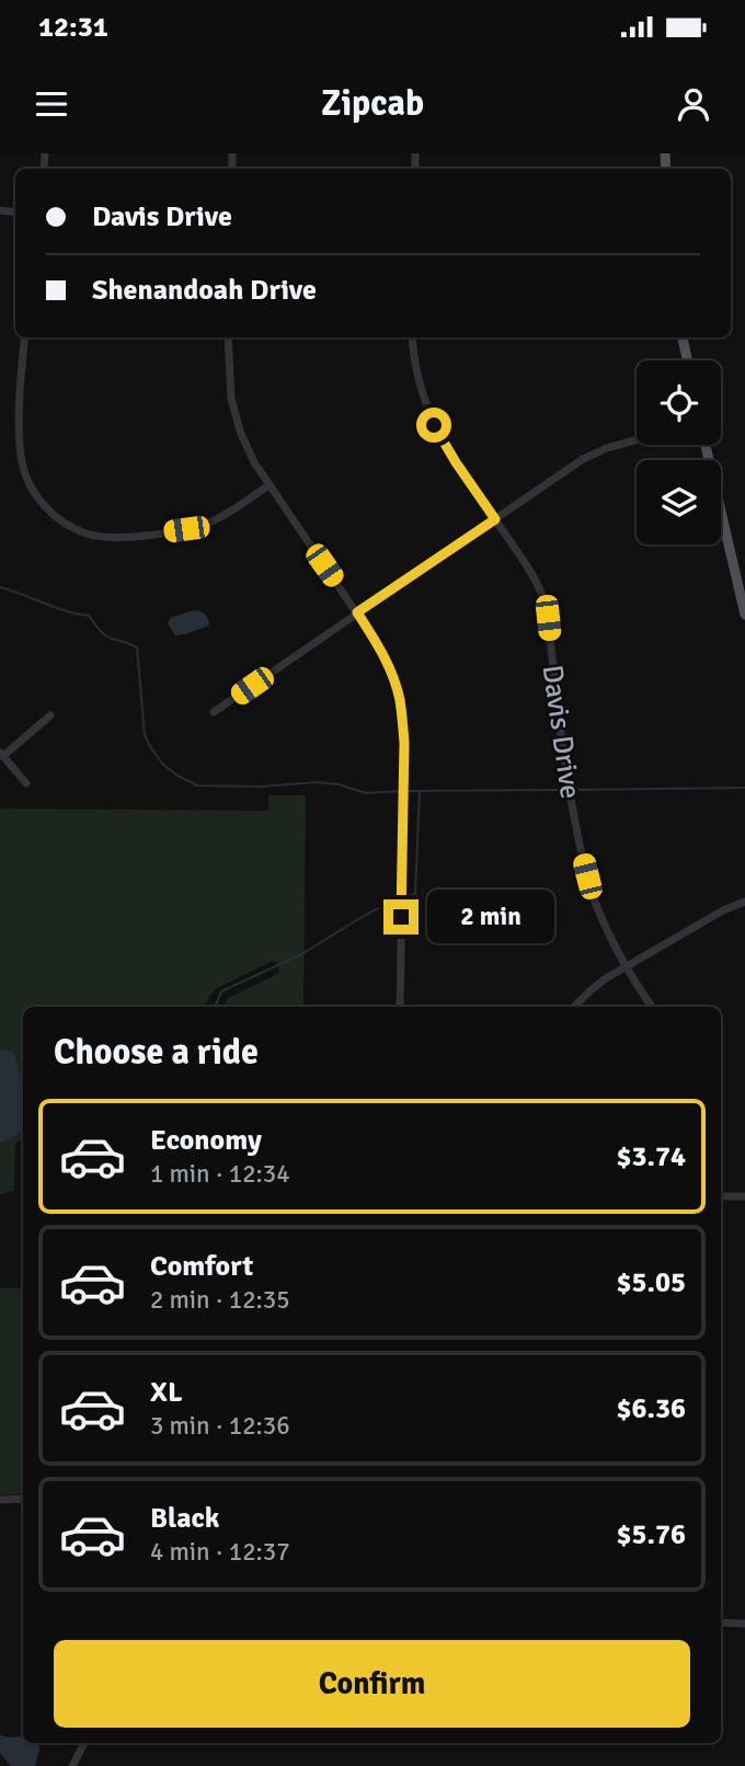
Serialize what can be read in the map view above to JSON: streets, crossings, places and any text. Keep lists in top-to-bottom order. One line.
{"streets":{"street":["Davis Drive"]},"page":{"status":"12:31","header":"Zipcab","banner":["Davis Drive","Shenandoah Drive"],"bubble":"2 min","heading":"Choose a ride","list":[{"name":"Economy","note":"1 min · 12:34","value":"$3.74"},{"name":"Comfort","note":"2 min · 12:35","value":"$5.05"},{"name":"XL","note":"3 min · 12:36","value":"$6.36"},{"name":"Black","note":"4 min · 12:37","value":"$5.76"}],"buttons":"Confirm"}}
